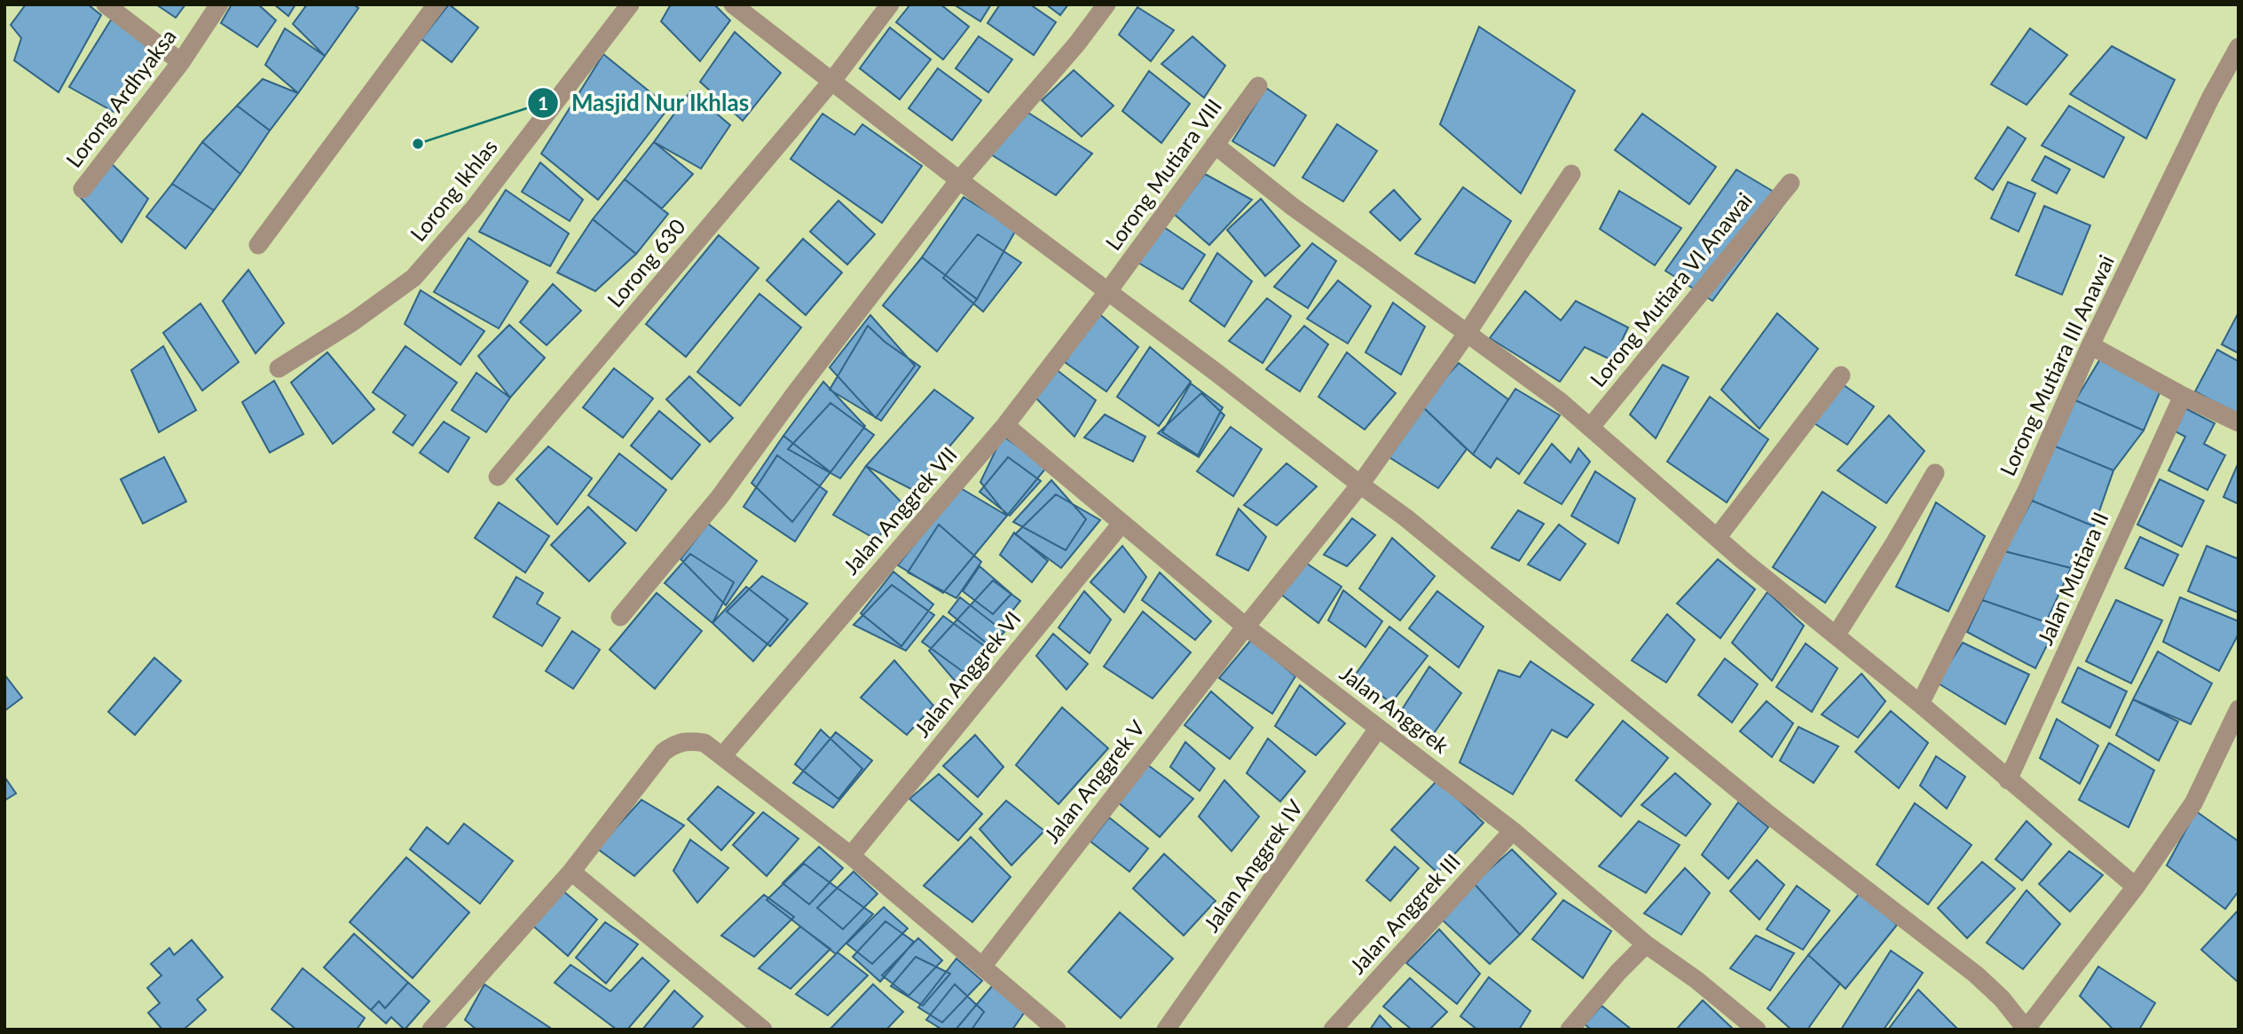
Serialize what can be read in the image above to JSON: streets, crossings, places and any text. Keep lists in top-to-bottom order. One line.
{"streets":{"street":["Lorong Ardhyaksa","Lorong Mutiara VIII","Lorong Ikhlas","Lorong 630","Lorong Mutiara VI Anawai","Lorong Mutiara III Anawai","Jalan Anggrek VII","Jalan Mutiara II","Jalan Anggrek VI","Jalan Anggrek","Jalan Anggrek V","Jalan Anggrek IV","Jalan Anggrek III"]},"crossings":[["Lorong Mutiara VIII","Jalan Anggrek VII"],["Jalan Anggrek VII","Jalan Anggrek"],["Jalan Anggrek VI","Jalan Anggrek"],["Jalan Anggrek","Jalan Anggrek V"],["Jalan Anggrek","Jalan Anggrek IV"],["Jalan Anggrek","Jalan Anggrek III"]],"places":["Masjid Nur Ikhlas"]}
